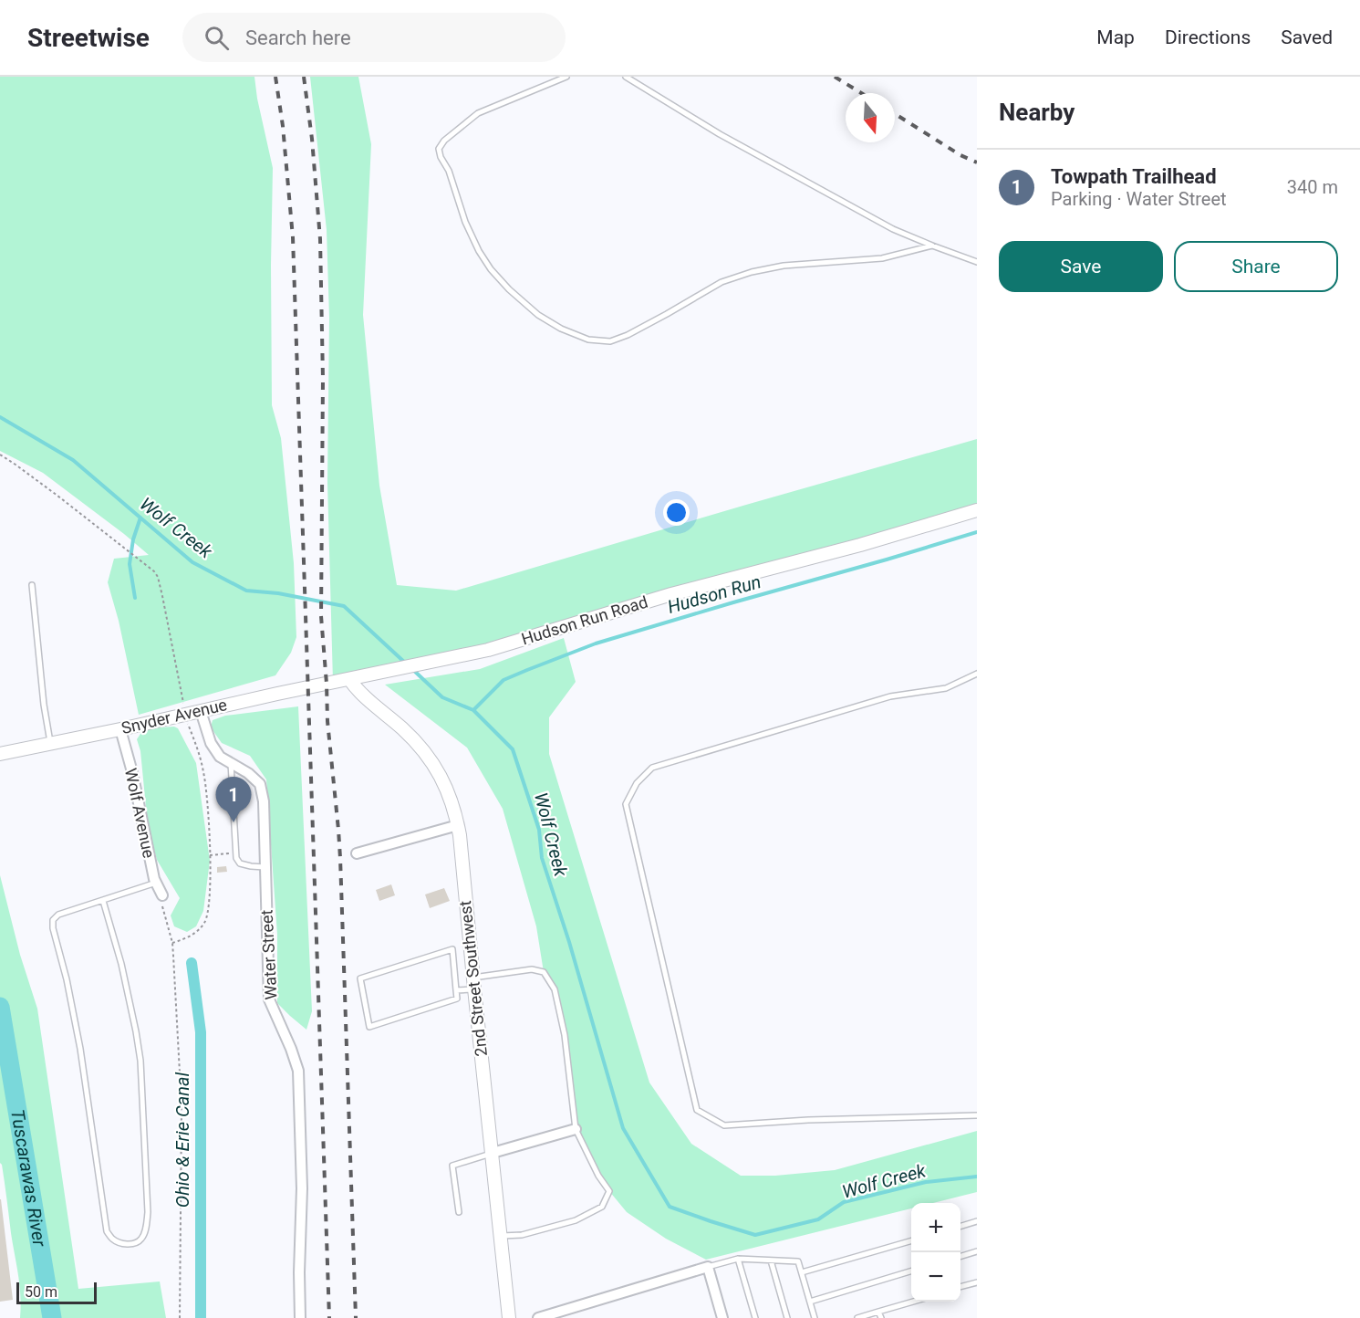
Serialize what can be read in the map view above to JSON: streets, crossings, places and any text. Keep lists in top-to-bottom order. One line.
{"streets":{"main road":["Hudson Run Road","Snyder Avenue","2nd Street Southwest"],"street":["Wolf Avenue","Water Street"]},"crossings":[["Hudson Run Road","Snyder Avenue"],["Hudson Run Road","2nd Street Southwest"],["Snyder Avenue","Wolf Avenue"],["Snyder Avenue","Water Street"],["Snyder Avenue","2nd Street Southwest"]],"water":["Wolf Creek","Hudson Run","Ohio & Erie Canal","Tuscarawas River"],"scale_bar":"50 m","north":"bottom","page":{"header":"Streetwise","search":"Search here","nav":["Map","Directions","Saved"],"heading":"Nearby","list":[{"mark":"1","name":"Towpath Trailhead","note":"Parking · Water Street","value":"340 m"}],"buttons":["Save","Share"],"pins":"1","map_buttons":["+","−"],"scale":"50 m"}}
